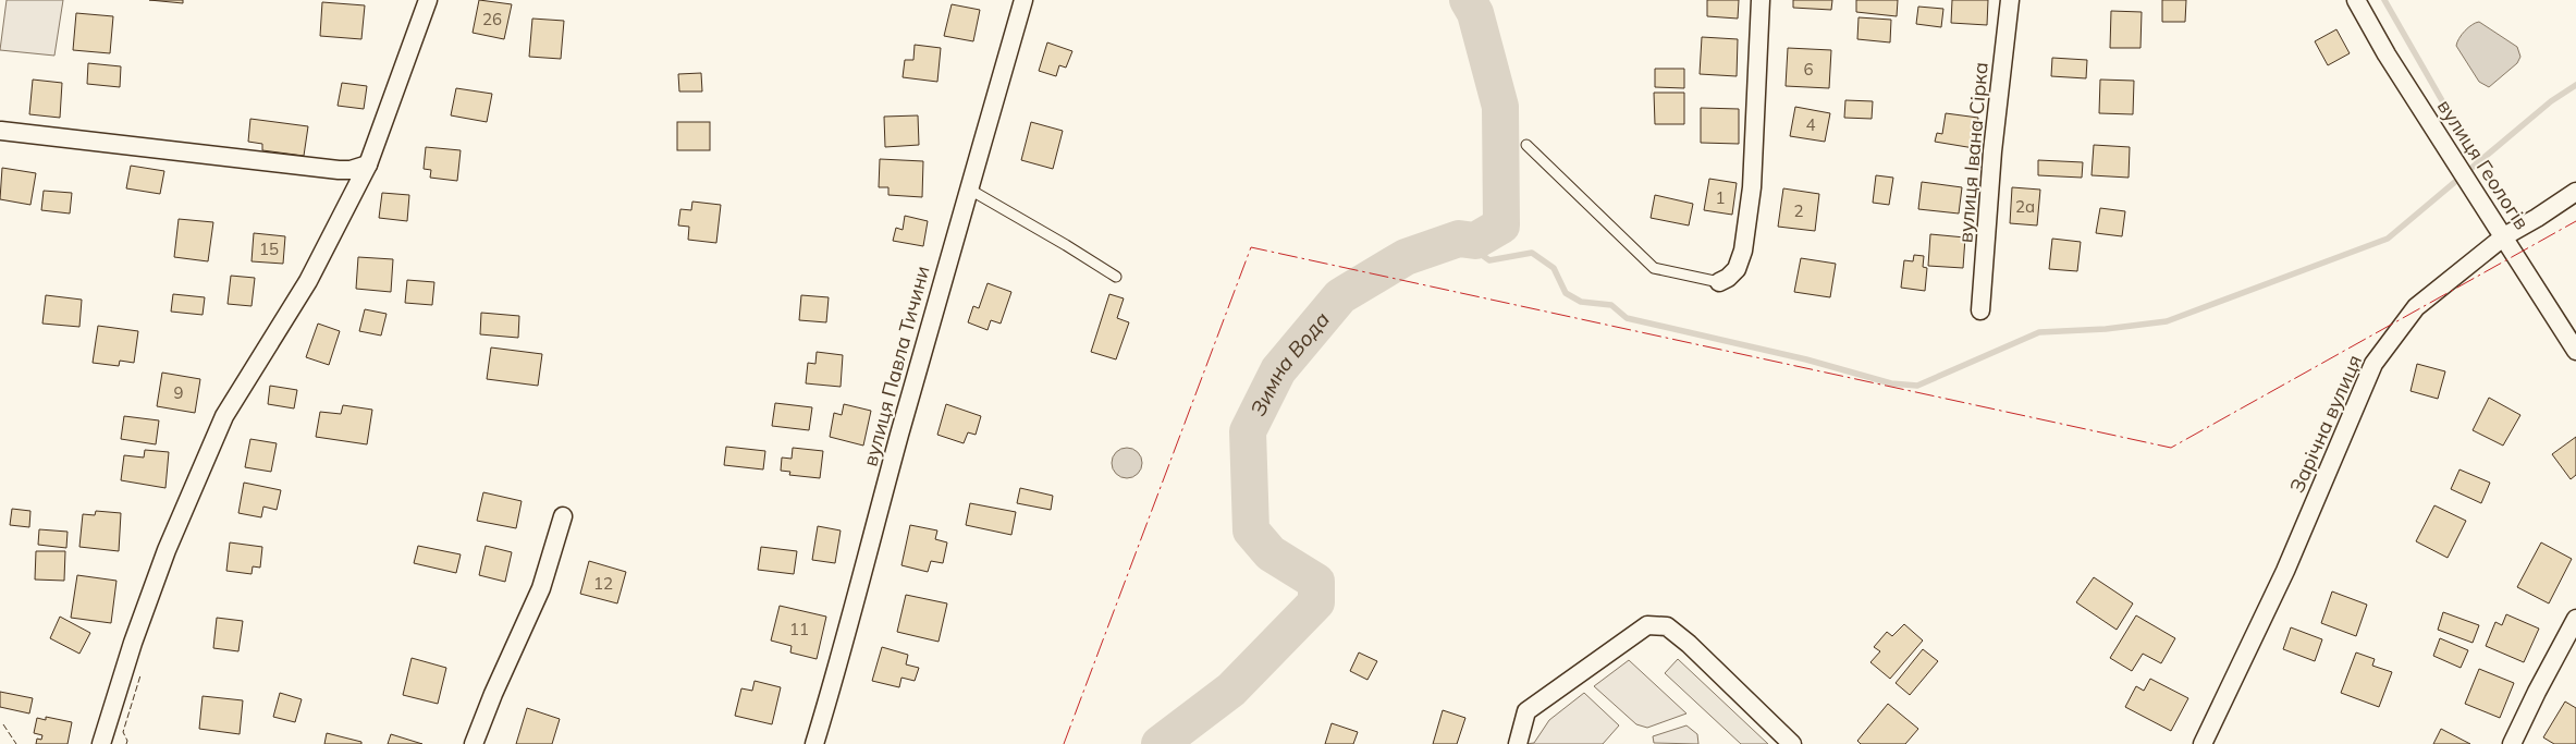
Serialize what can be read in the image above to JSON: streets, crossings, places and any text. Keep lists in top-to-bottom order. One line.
{"streets":{"street":["вулиця Івана Сірка","вулиця Геологів","вулиця Павла Тичини","Зарічна вулиця"]},"crossings":[["вулиця Геологів","Зарічна вулиця"]],"water":["Зимна Вода"],"house_numbers":["26","6","4","1","2а","2","15","9","12","11"]}
